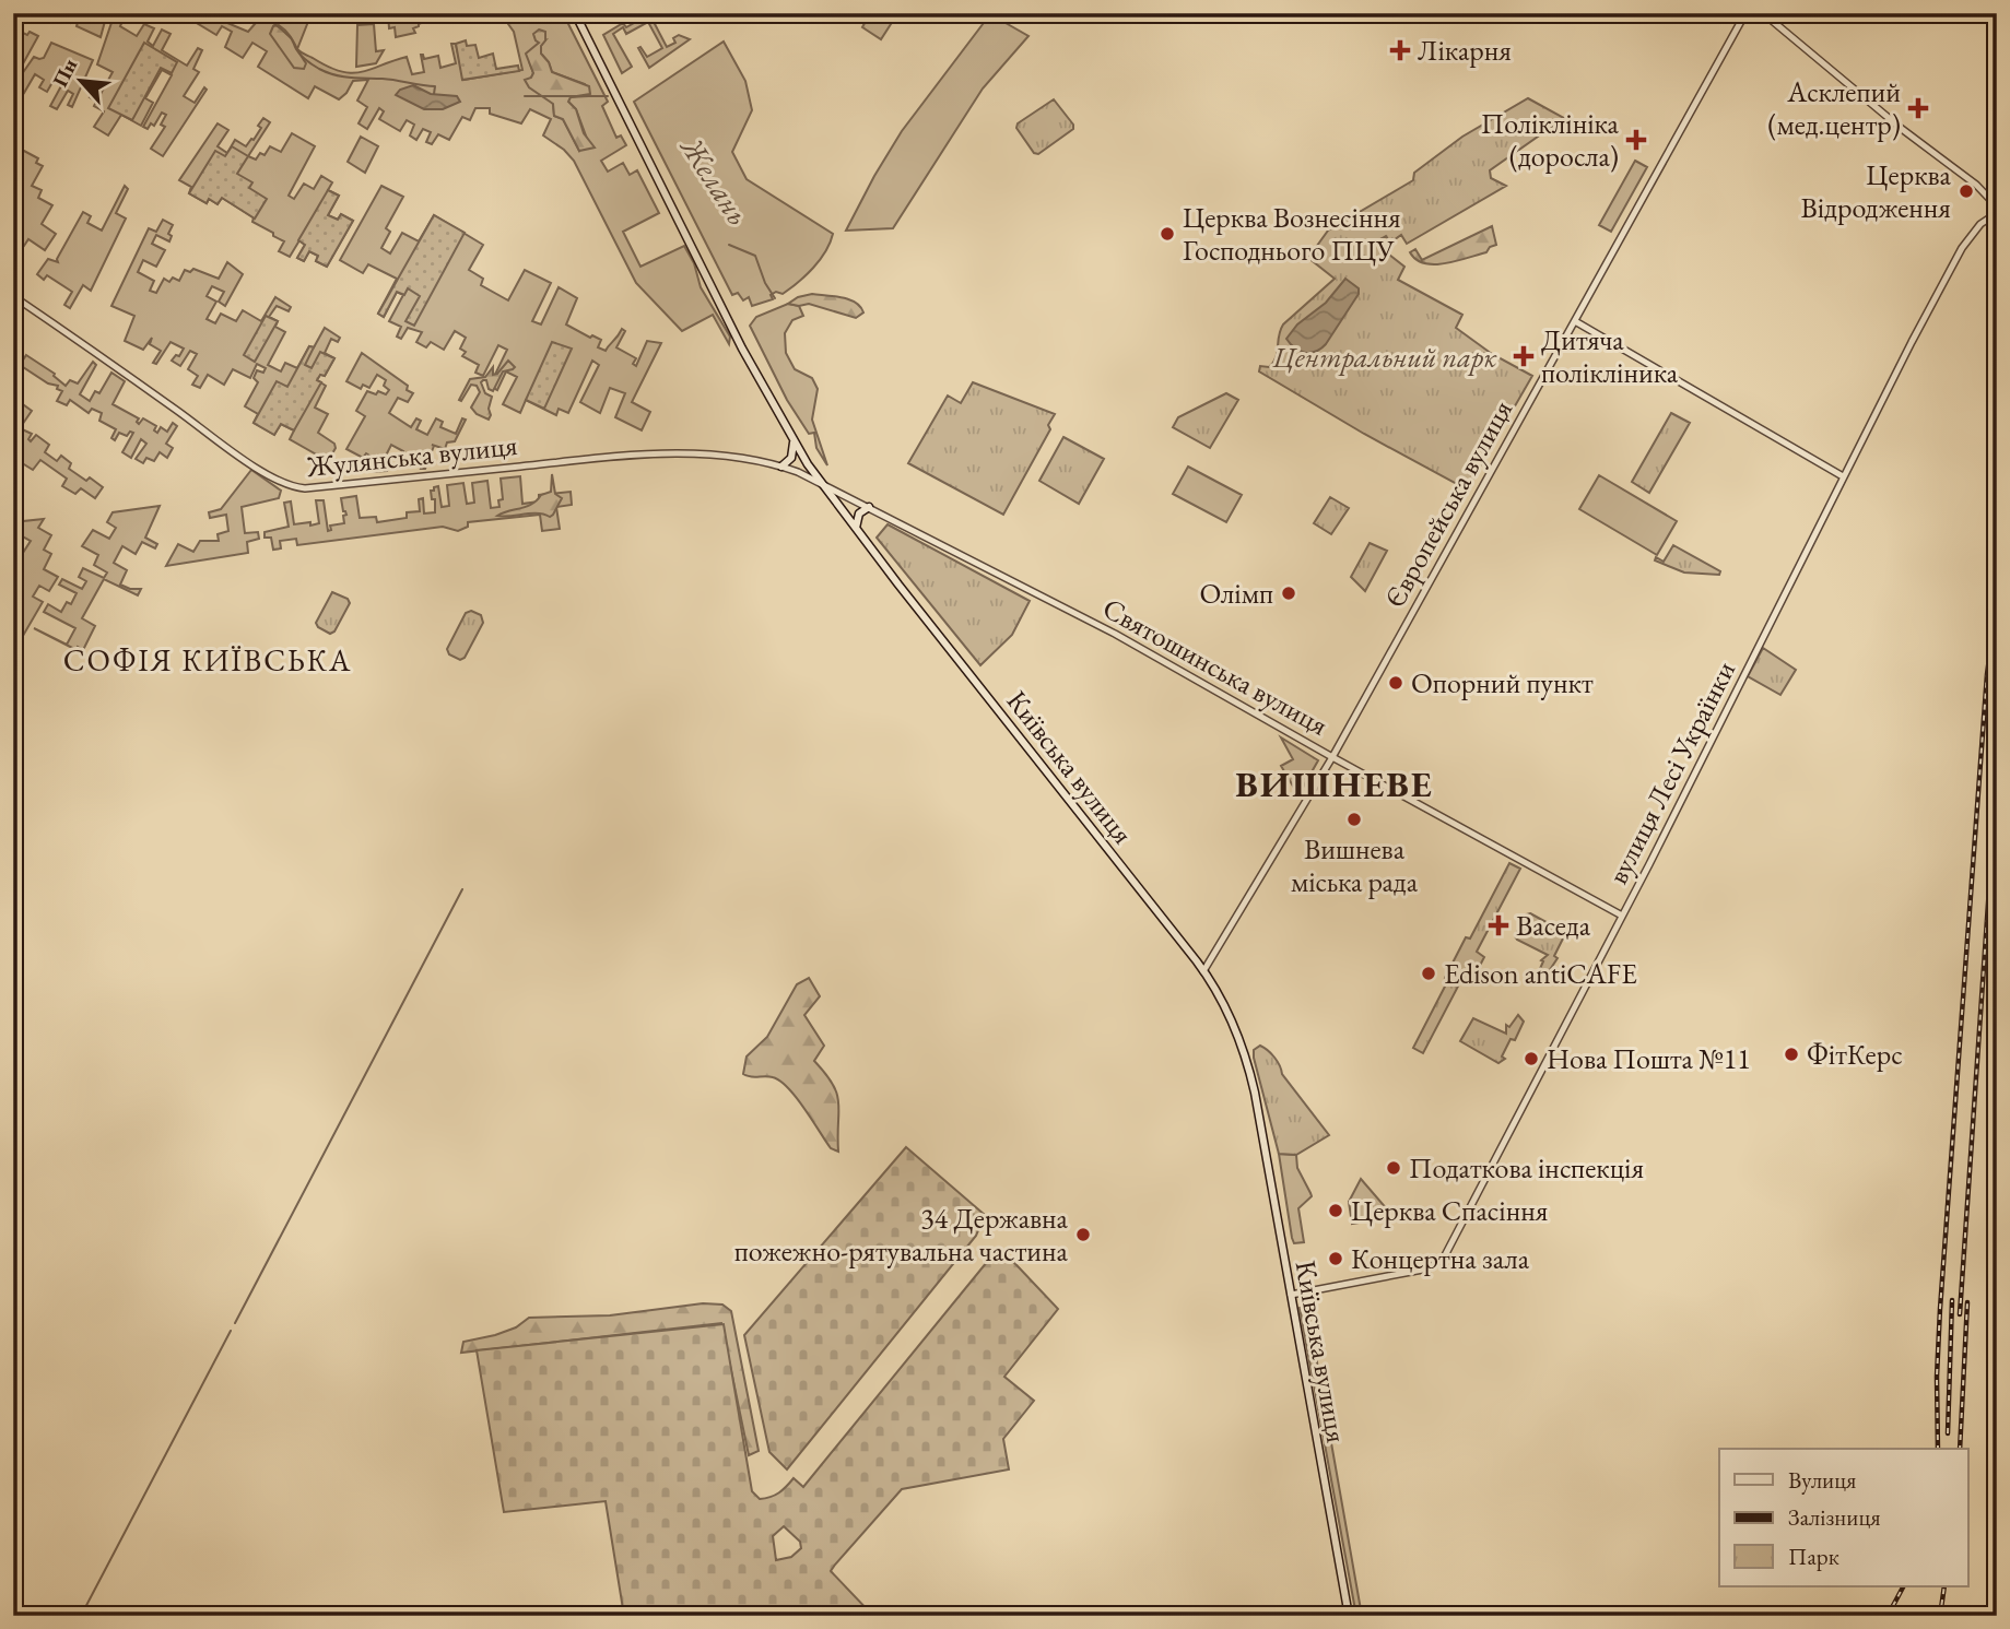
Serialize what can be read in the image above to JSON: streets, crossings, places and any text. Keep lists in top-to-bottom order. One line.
{"streets":{"main road":["Київська вулиця"],"street":["Жулянська вулиця","Європейська вулиця","Святошинська вулиця","вулиця Лесі Українки"]},"crossings":[["Жулянська вулиця","Святошинська вулиця"],["Жулянська вулиця","Київська вулиця"],["Європейська вулиця","Святошинська вулиця"],["Європейська вулиця","Київська вулиця"],["Святошинська вулиця","Київська вулиця"],["Святошинська вулиця","вулиця Лесі Українки"],["Київська вулиця","вулиця Лесі Українки"]],"districts":["СОФІЯ КИЇВСЬКА","ВИШНЕВЕ"],"water":["Желань"],"parks":["Центральний парк"],"places":{"health":["Лікарня","Асклепий (мед.центр)","Поліклініка (доросла)","Дитяча полікліника","Васеда"],"other":["Церква Відродження","Церква Вознесіння Господнього ПЦУ","Олімп","Опорний пункт","Вишнева міська рада","Edison antiCAFE","ФітКерс","Нова Пошта №11","Податкова інспекція","Церква Спасіння","34 Державна пожежно-рятувальна частина","Концертна зала"]},"legend":["Вулиця","Залізниця","Парк"],"north":"top left"}
